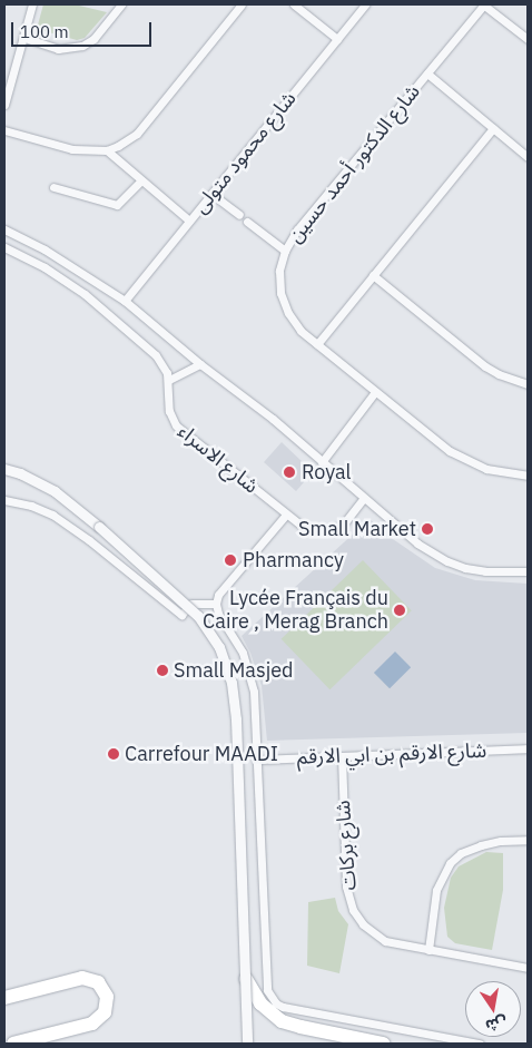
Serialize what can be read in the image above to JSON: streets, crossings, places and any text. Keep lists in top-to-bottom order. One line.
{"streets":{"street":["شارع محمود متولى","شارع الدكتور أحمد حسين","شارع الاسراء","شارع الارقم بن ابي الارقم","شارع بركات"]},"crossings":[["شارع الارقم بن ابي الارقم","شارع بركات"]],"places":["Royal","Small Market","Pharmancy","Lycée Français du Caire , Merag Branch","Small Masjed","Carrefour MAADI"],"scale_bar":"100 m","north":"bottom"}
